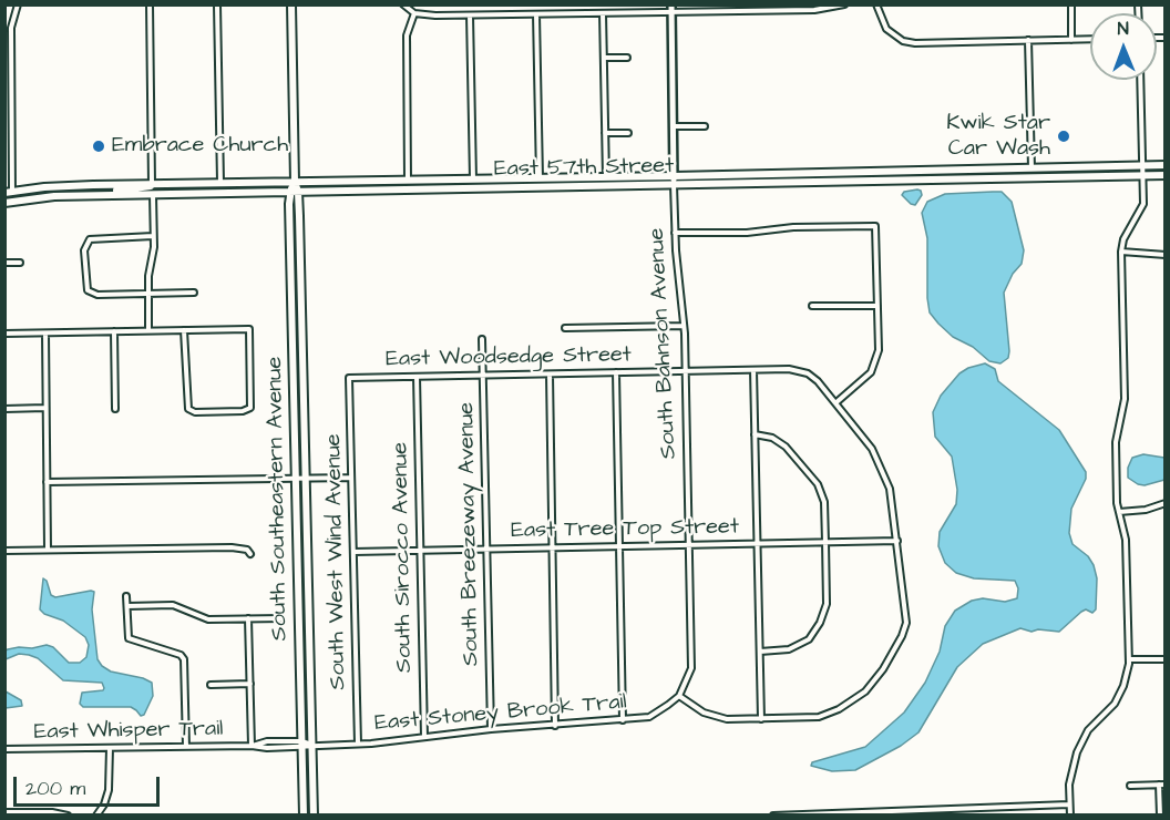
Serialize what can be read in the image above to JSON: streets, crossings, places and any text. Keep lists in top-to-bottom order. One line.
{"streets":{"main road":["East 57th Street","South Southeastern Avenue"],"street":["South Bahnson Avenue","East Woodsedge Street","East Tree Top Street","South Breezeway Avenue","South Sirocco Avenue","South West Wind Avenue","East Stoney Brook Trail","East Whisper Trail"]},"crossings":[["East 57th Street","South Bahnson Avenue"],["East 57th Street","South Southeastern Avenue"],["South Bahnson Avenue","East Woodsedge Street"],["South Bahnson Avenue","East Tree Top Street"],["South Bahnson Avenue","East Stoney Brook Trail"],["East Woodsedge Street","South Breezeway Avenue"],["East Woodsedge Street","South Sirocco Avenue"],["East Woodsedge Street","South West Wind Avenue"],["South Southeastern Avenue","East Stoney Brook Trail"],["South Southeastern Avenue","East Whisper Trail"],["East Tree Top Street","South Breezeway Avenue"],["East Tree Top Street","South Sirocco Avenue"],["East Tree Top Street","South West Wind Avenue"],["South Breezeway Avenue","East Stoney Brook Trail"],["South Sirocco Avenue","East Stoney Brook Trail"],["South West Wind Avenue","East Stoney Brook Trail"],["East Stoney Brook Trail","East Whisper Trail"]],"places":["Kwik Star Car Wash","Embrace Church"],"scale_bar":"200 m","north":"top"}
